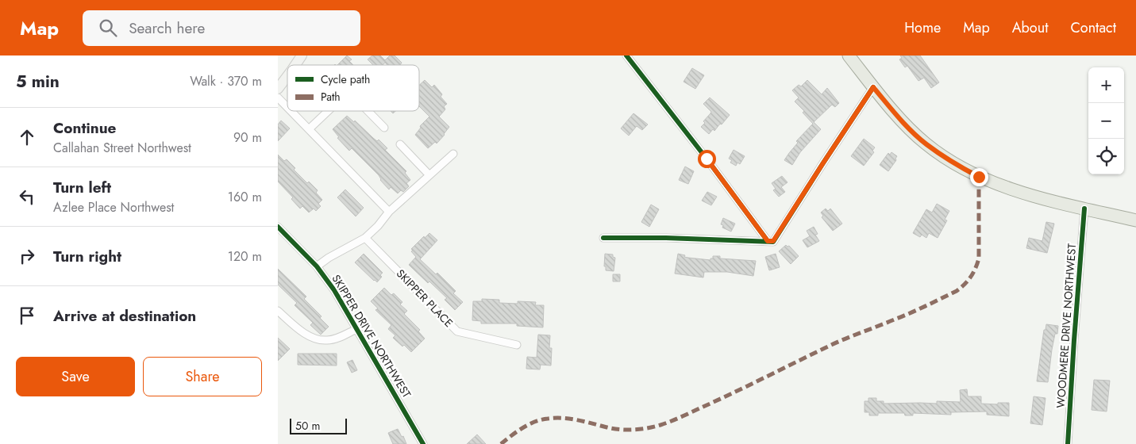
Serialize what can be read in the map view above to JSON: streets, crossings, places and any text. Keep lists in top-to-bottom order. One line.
{"streets":{"street":["SKIPPER PLACE","WOODMERE DRIVE NORTHWEST","SKIPPER DRIVE NORTHWEST"]},"legend":["Cycle path","Path"],"scale_bar":"50 m","page":{"header":"Map","search":"Search here","nav":["Home","Map","About","Contact"],"heading":["5 min","Walk · 370 m"],"map_buttons":["+","−"],"list":[["Continue","Callahan Street Northwest","90 m"],["Turn left","Azlee Place Northwest","160 m"],["Turn right","120 m"],"Arrive at destination"],"buttons":["Save","Share"],"scale":"50 m"}}
